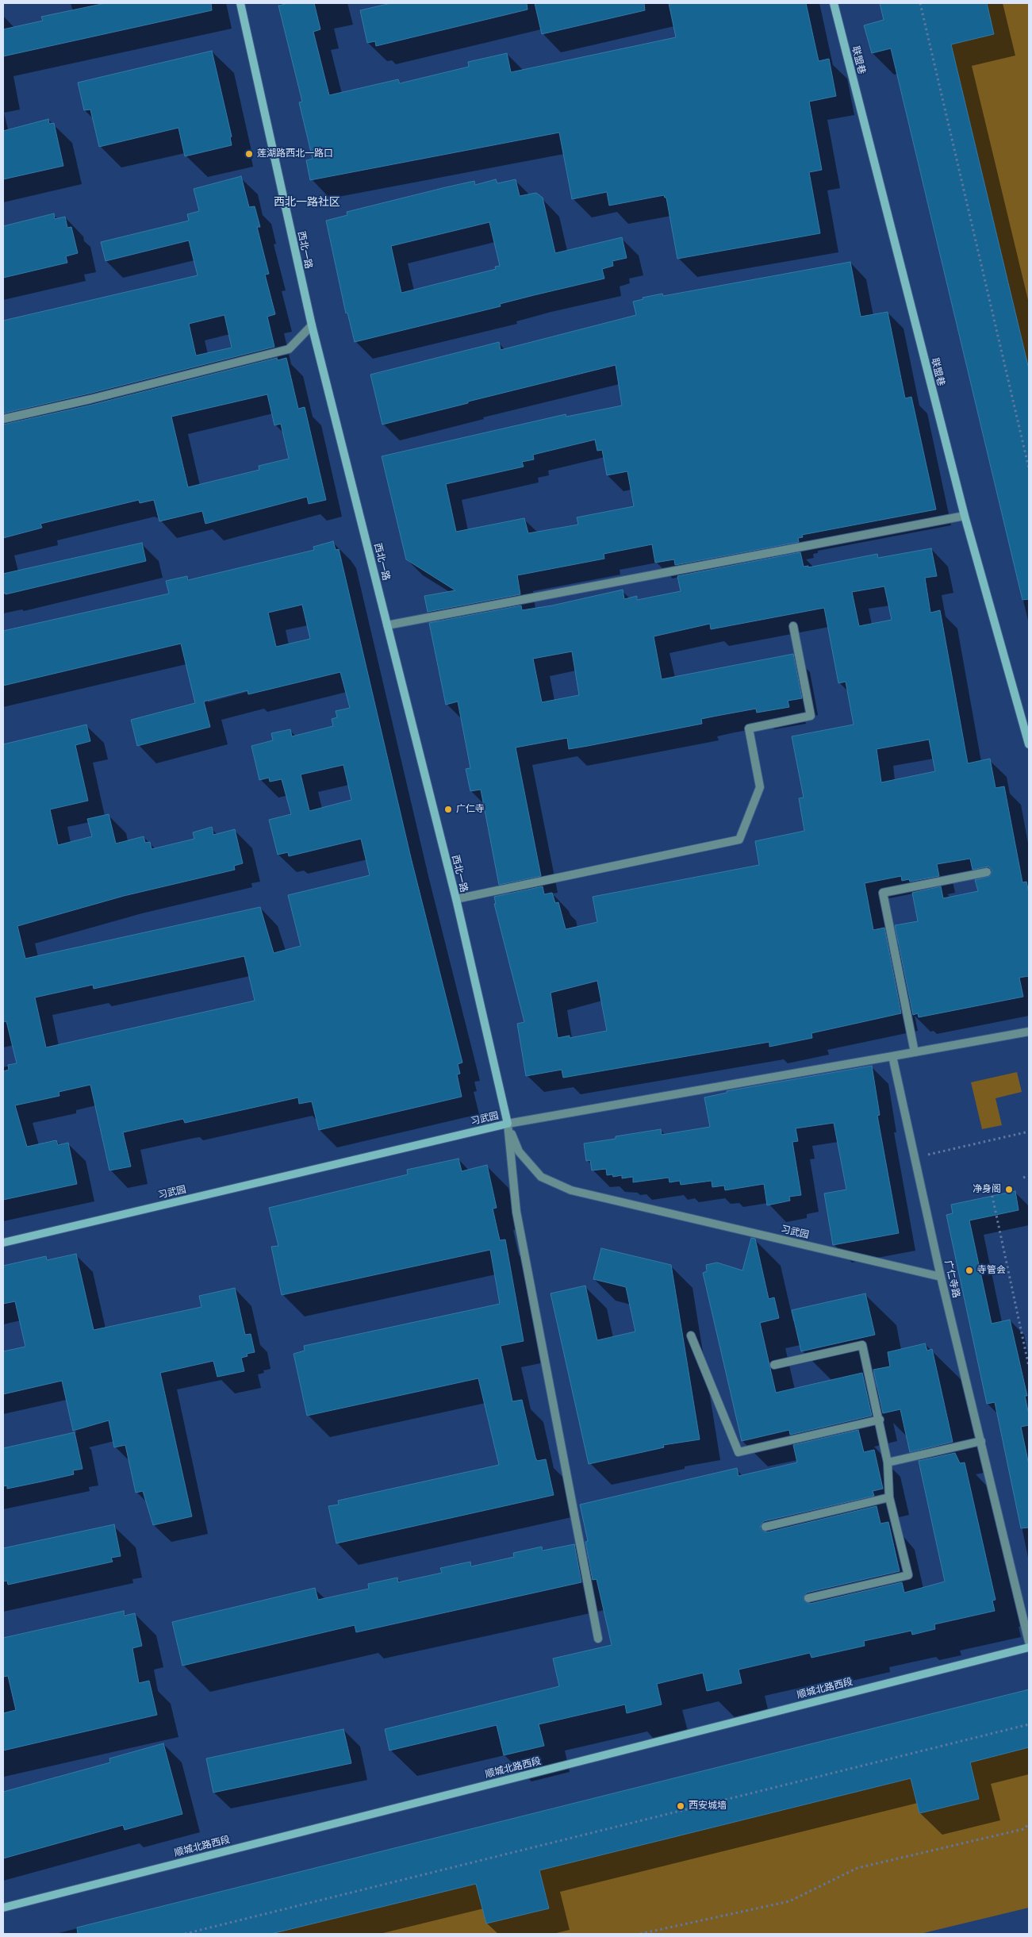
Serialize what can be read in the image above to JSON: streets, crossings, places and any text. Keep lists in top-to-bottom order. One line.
{"streets":{"street":["联盟巷","西北一路","习武园","广仁寺路","顺城北路西段"]},"crossings":[["西北一路","习武园"],["习武园","广仁寺路"]],"districts":["西北一路社区"],"places":["莲湖路西北一路口","广仁寺","净身阁","寺管会","西安城墙"]}
